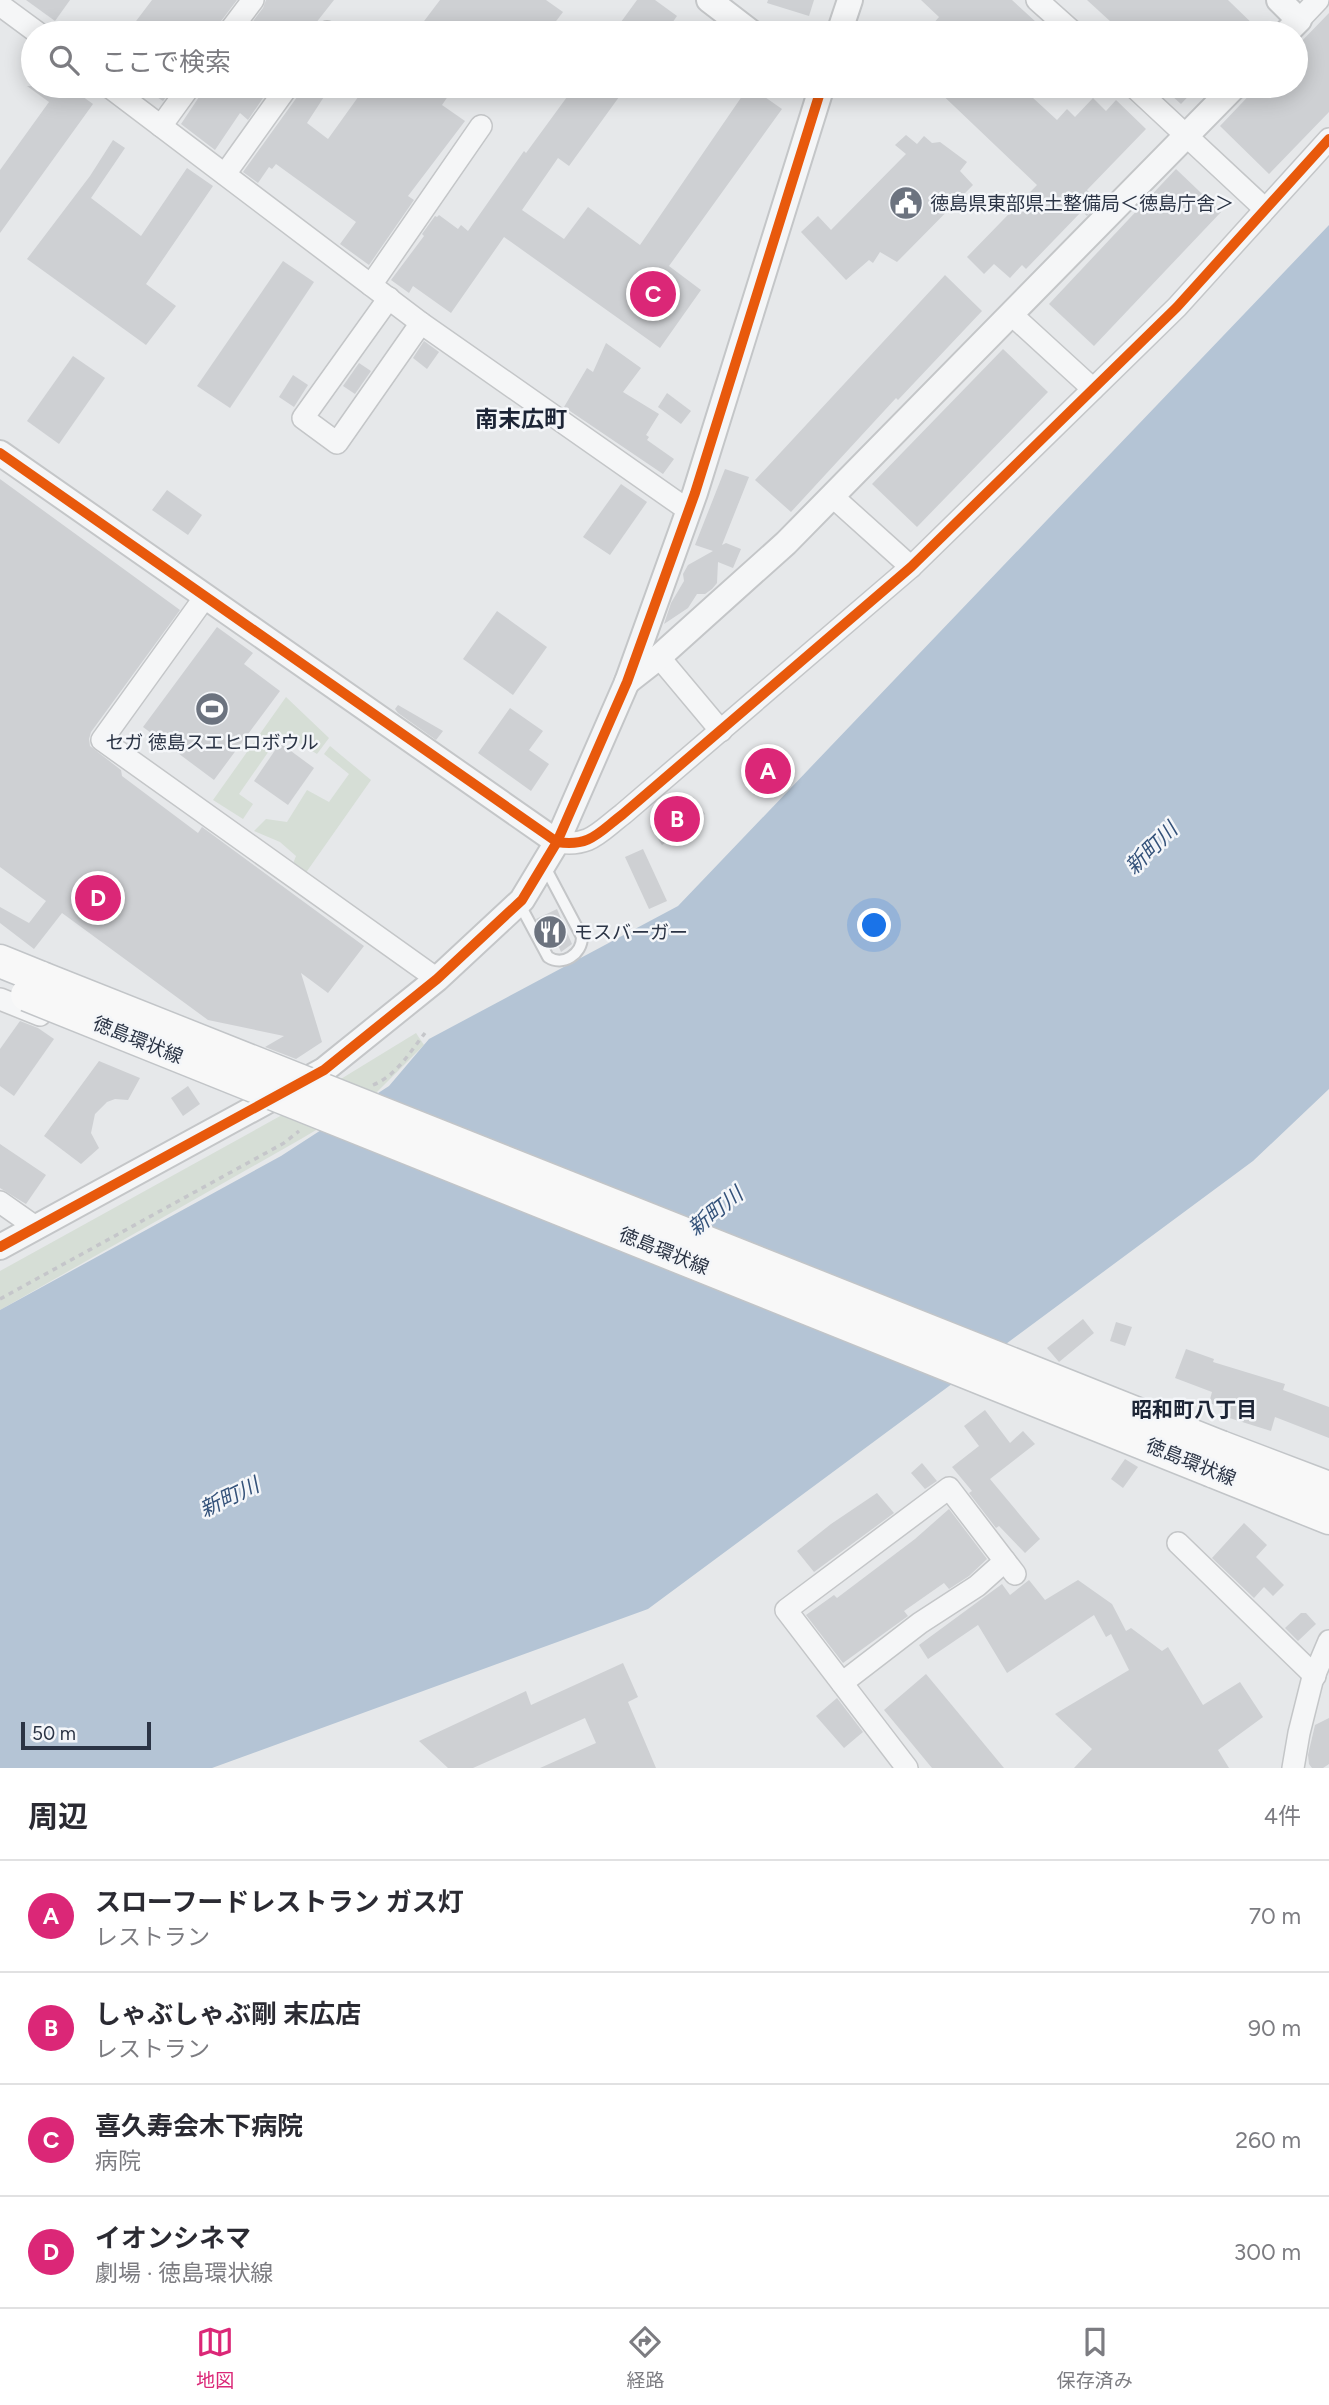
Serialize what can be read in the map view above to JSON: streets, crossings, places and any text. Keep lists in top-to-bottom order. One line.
{"streets":{"main road":["徳島環状線"]},"districts":["南末広町","昭和町八丁目"],"water":["新町川"],"places":{"public building":["徳島県東部県土整備局＜徳島庁舎＞"],"sports":["セガ 徳島スエヒロボウル"],"restaurant":["モスバーガー"]},"scale_bar":"50 m","page":{"search":"ここで検索","pins":["C","A","B","D"],"scale":"50 m","heading":["周辺","4件"],"list":[{"mark":"A","name":"スローフードレストラン ガス灯","note":"レストラン","value":"70 m"},{"mark":"B","name":"しゃぶしゃぶ剛 末広店","note":"レストラン","value":"90 m"},{"mark":"C","name":"喜久寿会木下病院","note":"病院","value":"260 m"},{"mark":"D","name":"イオンシネマ","note":"劇場 · 徳島環状線","value":"300 m"}],"nav":["地図","経路","保存済み"]}}
